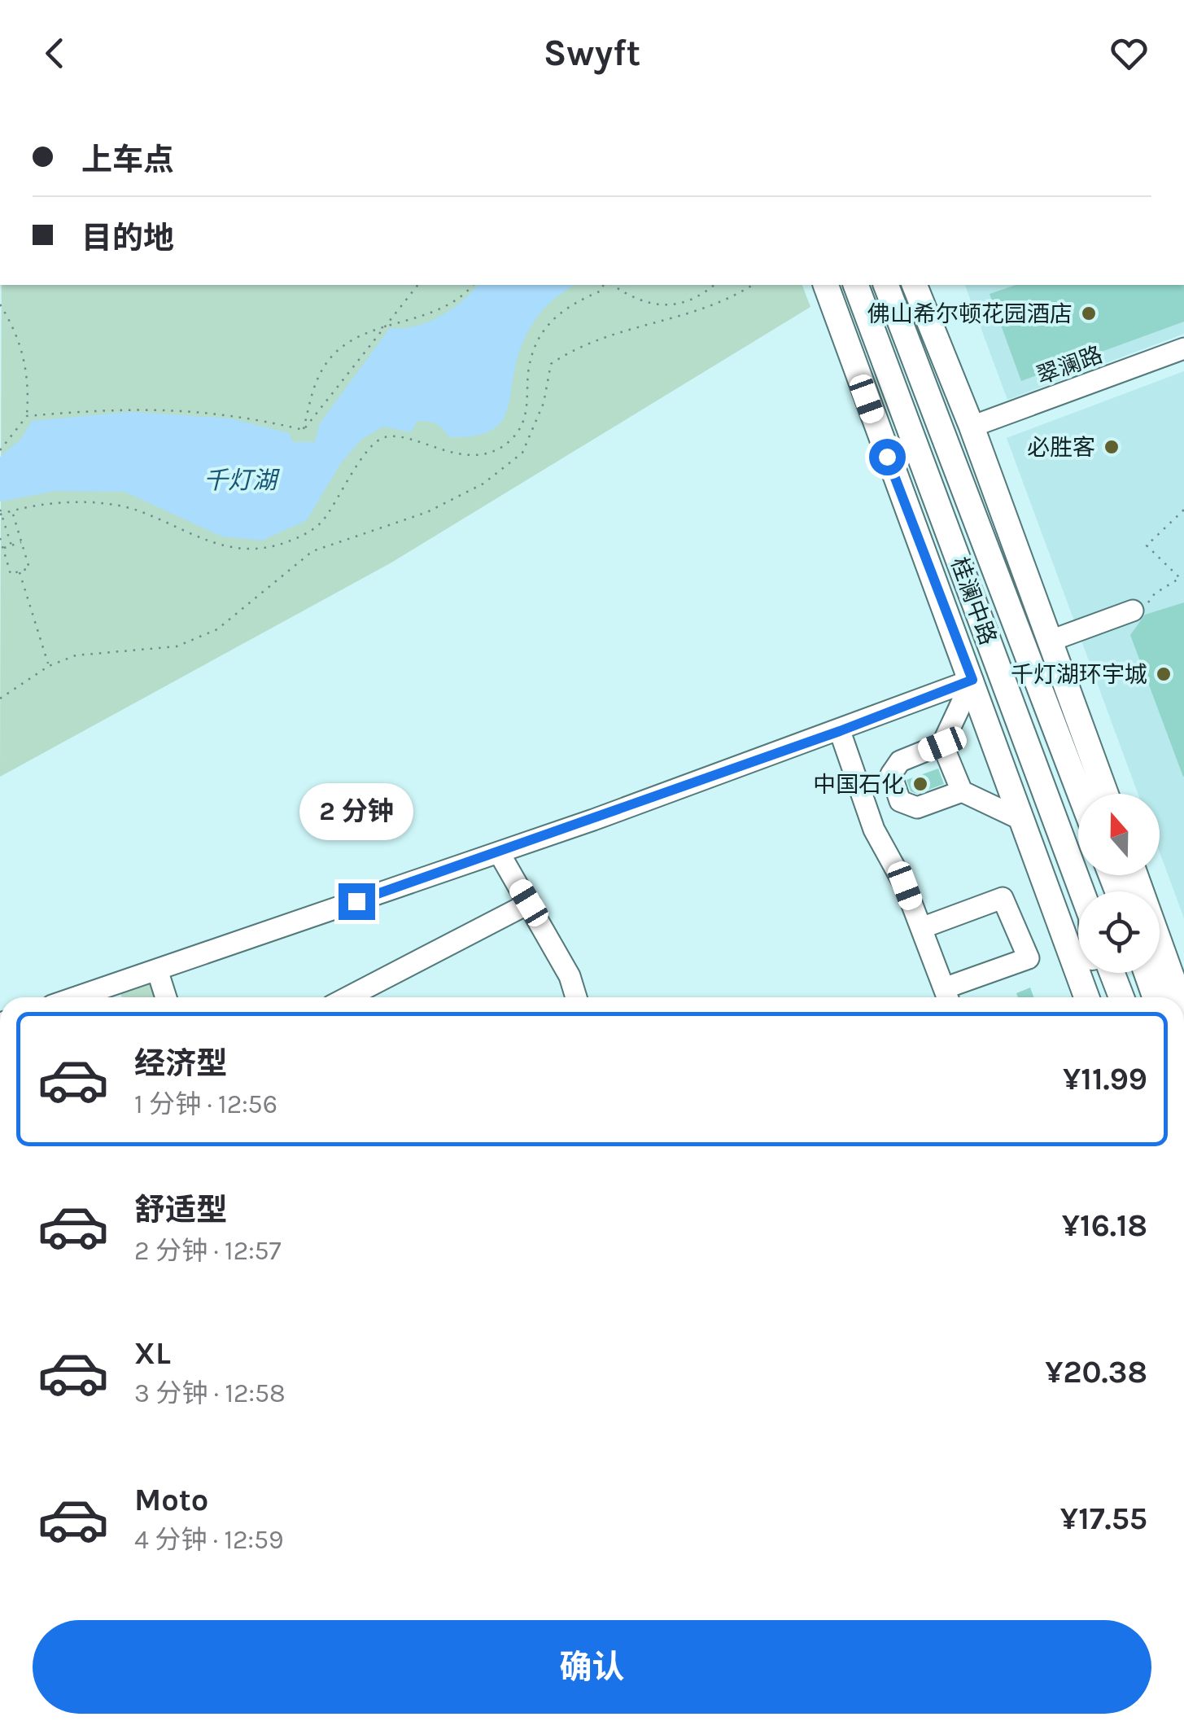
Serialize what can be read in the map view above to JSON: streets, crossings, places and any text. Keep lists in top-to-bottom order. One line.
{"streets":{"main road":["桂澜中路"],"street":["翠澜路"]},"water":["千灯湖"],"places":["佛山希尔顿花园酒店","必胜客","千灯湖环宇城","中国石化"],"north":"top","page":{"header":"Swyft","banner":["上车点","目的地"],"bubble":"2 分钟","list":[{"name":"经济型","note":"1 分钟 · 12:56","value":"¥11.99"},{"name":"舒适型","note":"2 分钟 · 12:57","value":"¥16.18"},{"name":"XL","note":"3 分钟 · 12:58","value":"¥20.38"},{"name":"Moto","note":"4 分钟 · 12:59","value":"¥17.55"}],"buttons":"确认"}}
